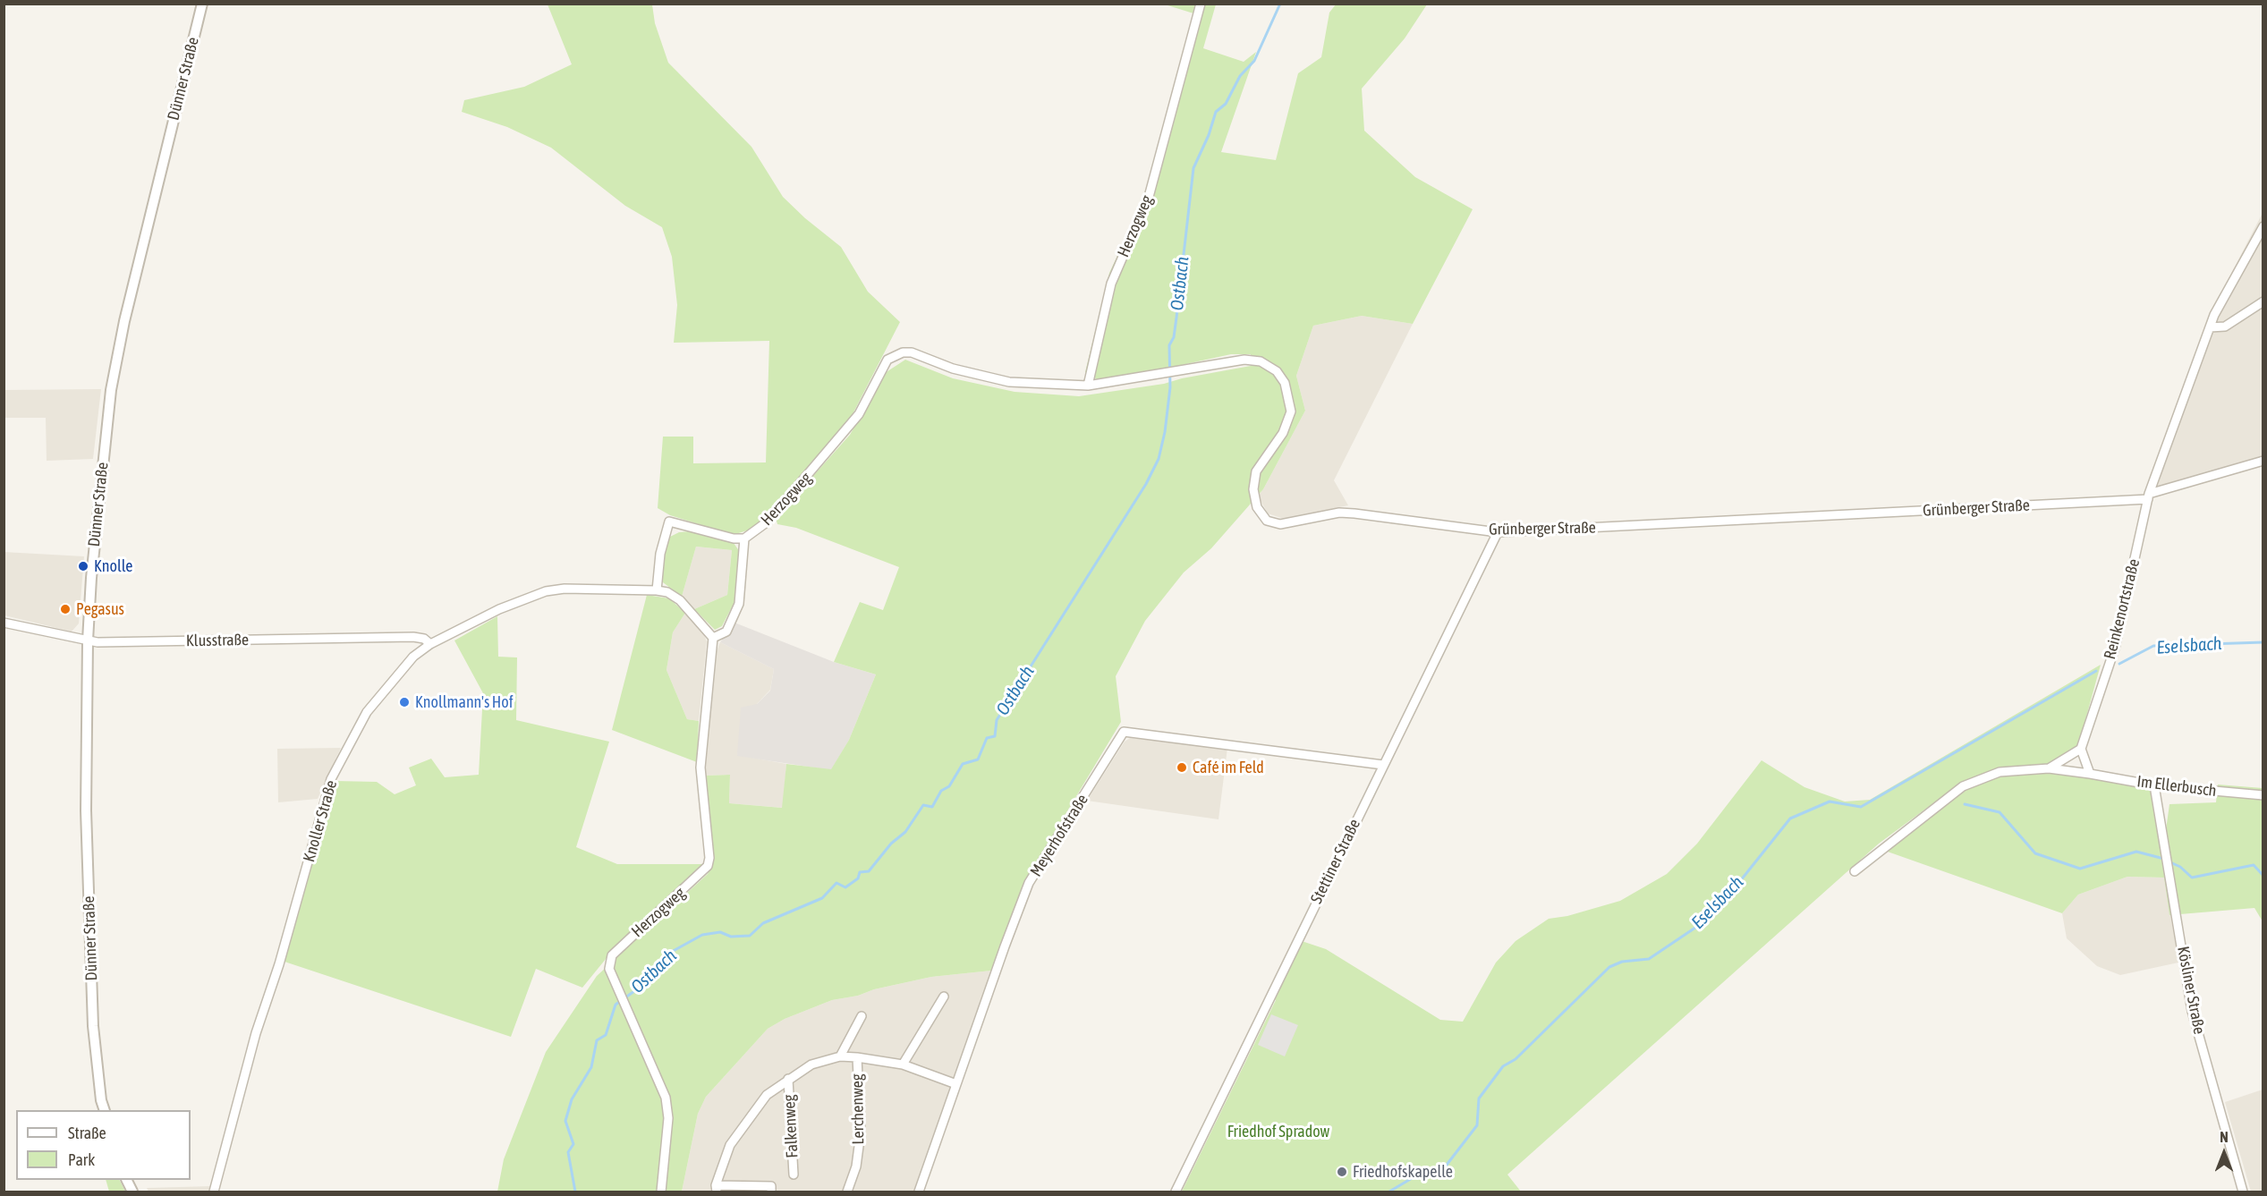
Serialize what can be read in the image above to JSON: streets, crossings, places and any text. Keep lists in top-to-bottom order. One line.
{"streets":{"street":["Dünner Straße","Herzogweg","Grünberger Straße","Reinkenortstraße","Klusstraße","Im Ellerbusch","Knoller Straße","Meyerhofstraße","Stettiner Straße","Kösliner Straße","Lerchenweg","Falkenweg"]},"crossings":[["Dünner Straße","Klusstraße"],["Herzogweg","Grünberger Straße"],["Herzogweg","Knoller Straße"],["Grünberger Straße","Reinkenortstraße"],["Grünberger Straße","Stettiner Straße"],["Klusstraße","Knoller Straße"],["Im Ellerbusch","Kösliner Straße"],["Meyerhofstraße","Stettiner Straße"]],"water":["Ostbach","Eselsbach"],"parks":["Friedhof Spradow"],"places":["Knolle","Pegasus","Knollmann's Hof","Café im Feld","Friedhofskapelle"],"legend":["Straße","Park"],"north":"top"}
